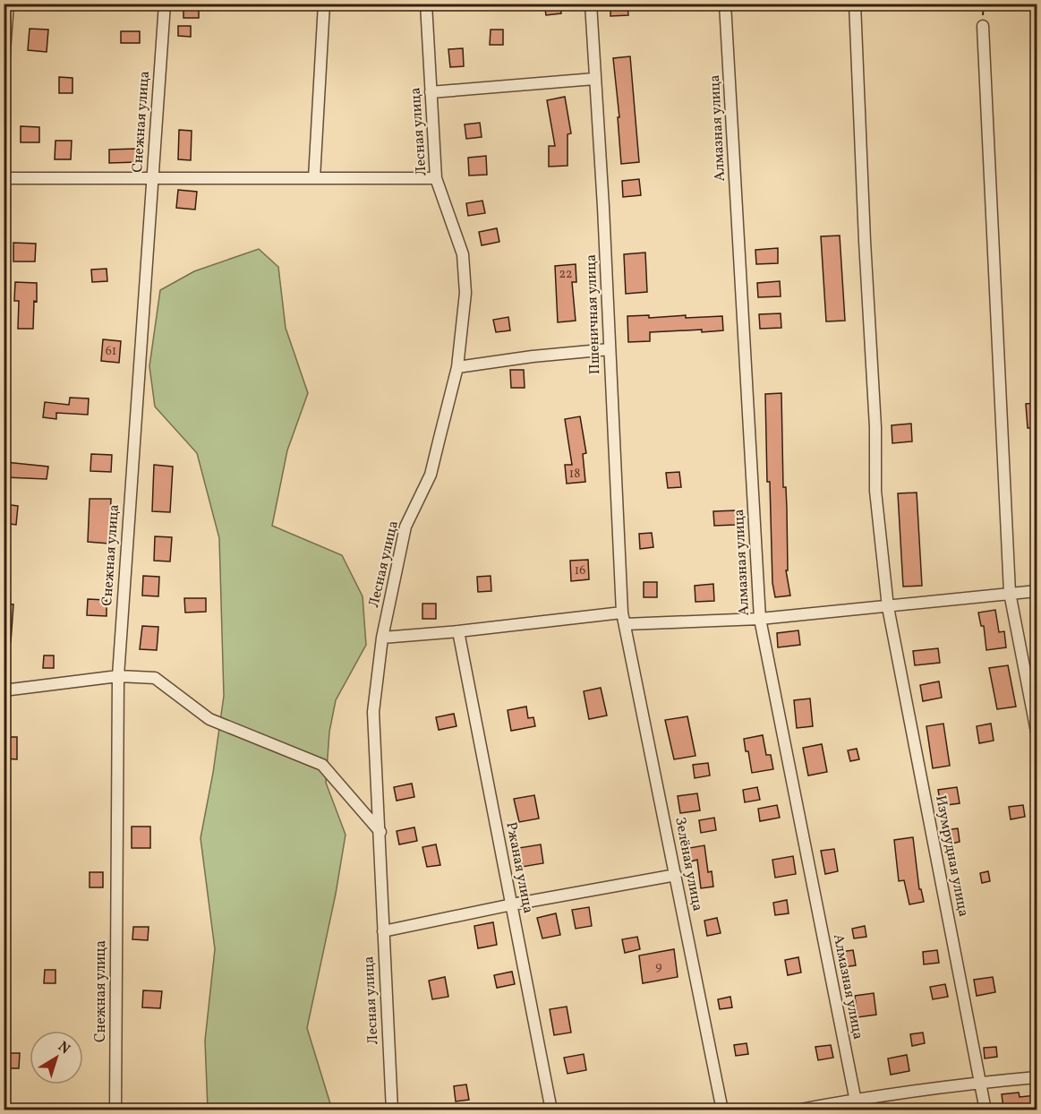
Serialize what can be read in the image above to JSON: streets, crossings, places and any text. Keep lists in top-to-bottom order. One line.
{"streets":{"street":["Снежная улица","Алмазная улица","Лесная улица","Пшеничная улица","Изумрудная улица","Зелёная улица","Ржаная улица"]},"crossings":[["Пшеничная улица","Зелёная улица"]],"house_numbers":["22","61","18","16","9"],"north":"top right"}
